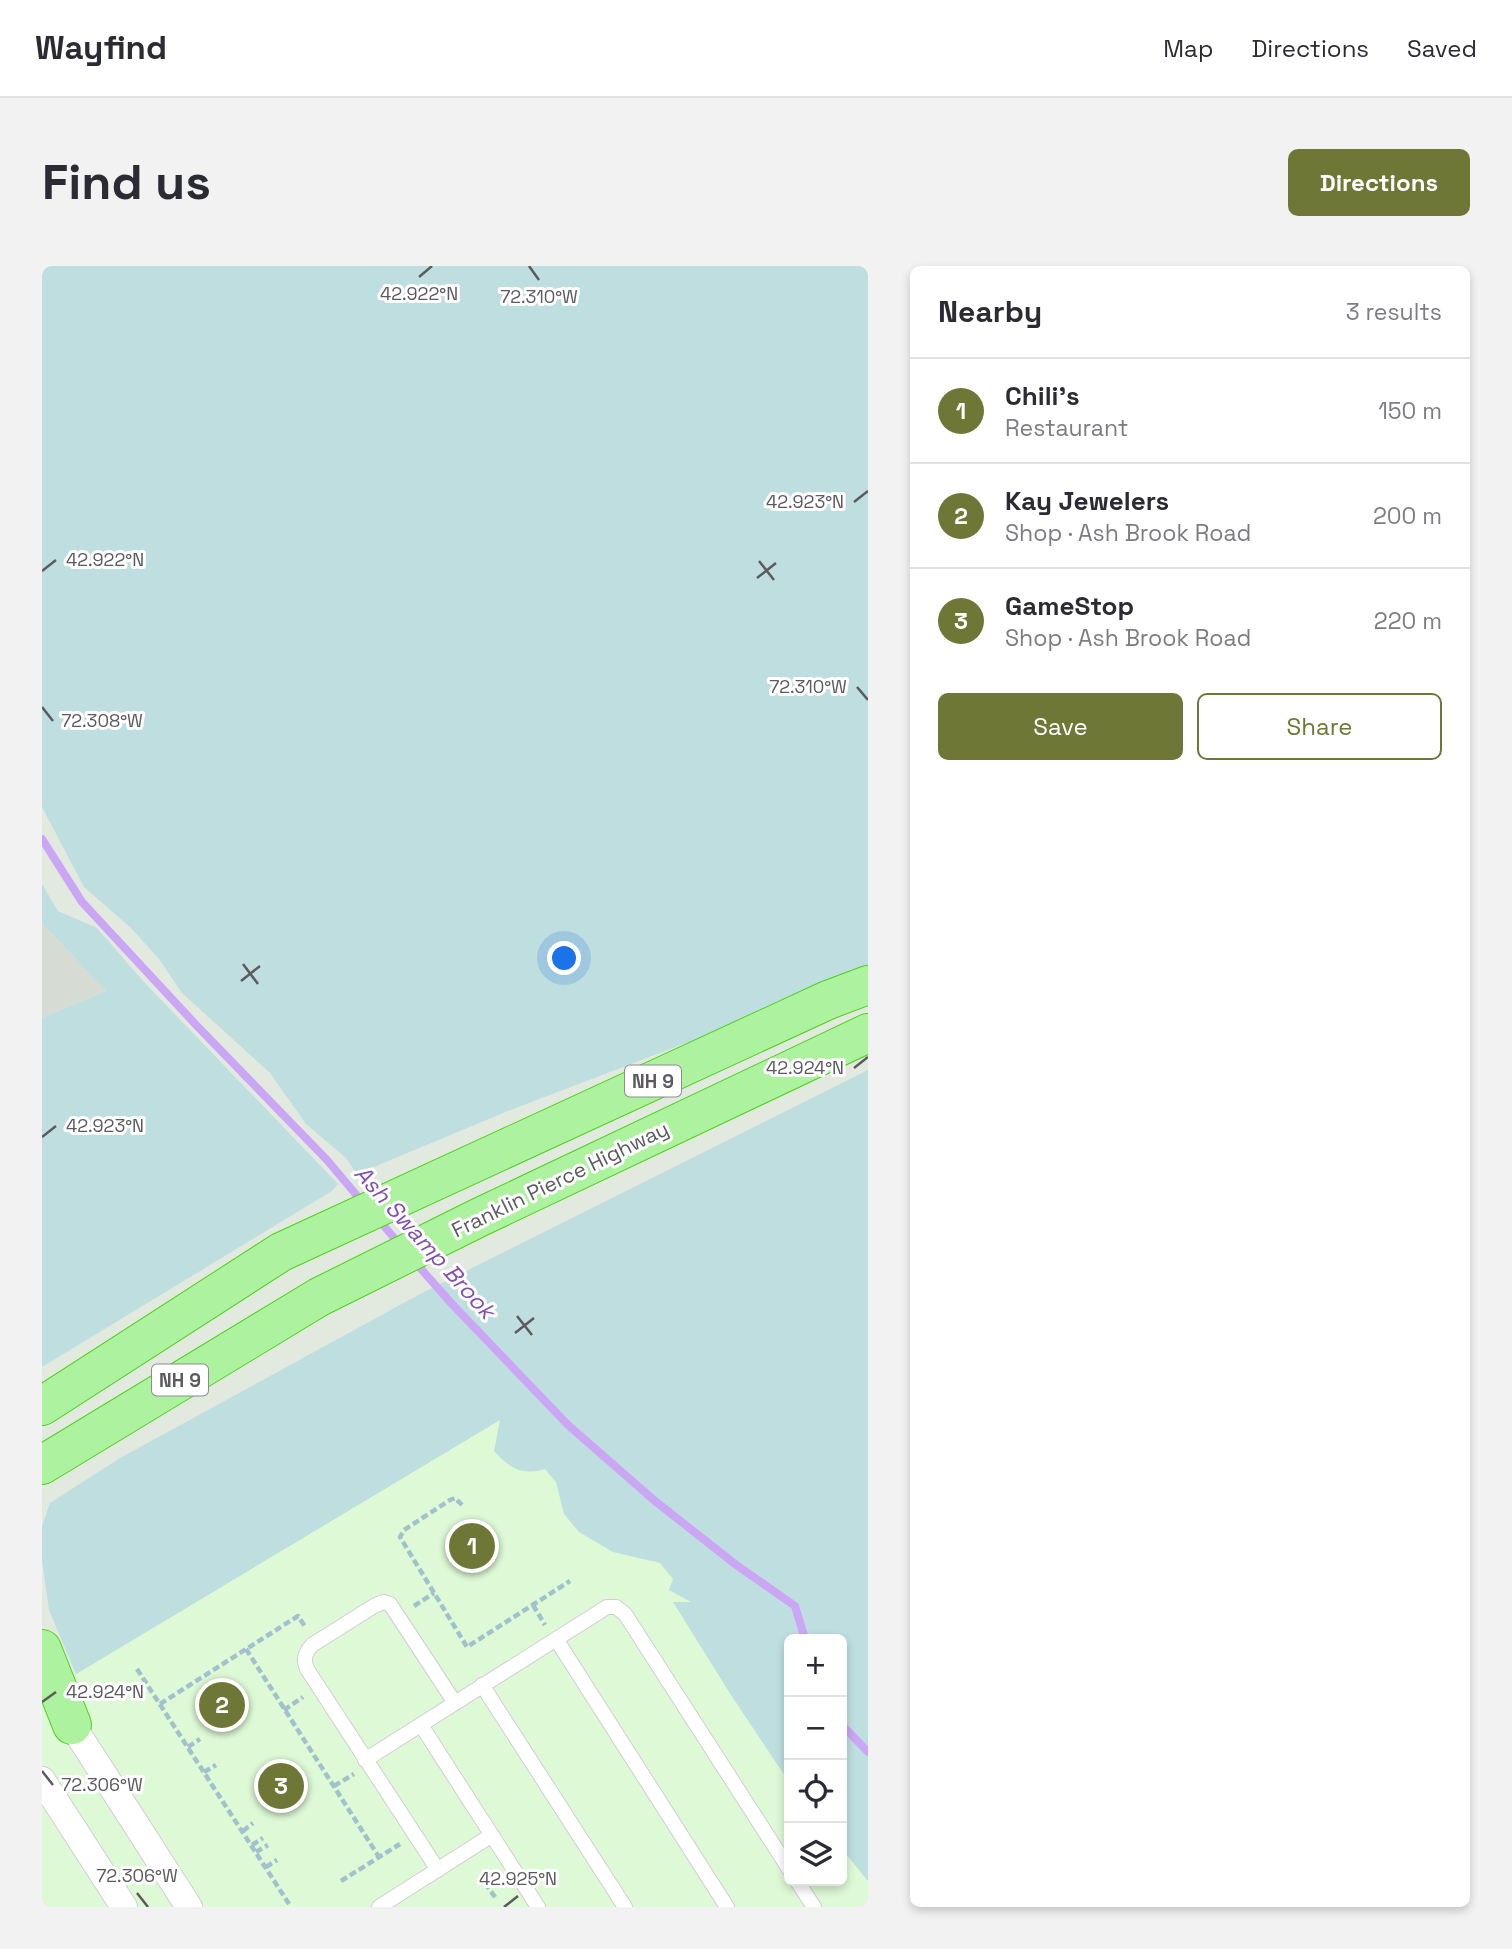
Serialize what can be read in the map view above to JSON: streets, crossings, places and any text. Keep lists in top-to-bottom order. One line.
{"streets":{"highway":["NH 9","Franklin Pierce Highway"]},"water":["Ash Swamp Brook"],"page":{"header":"Wayfind","nav":["Map","Directions","Saved"],"buttons":["Directions",["Save","Share"]],"title":"Find us","heading":["Nearby","3 results"],"list":[{"mark":"1","name":"Chili's","note":"Restaurant","value":"150 m"},{"mark":"2","name":"Kay Jewelers","note":"Shop · Ash Brook Road","value":"200 m"},{"mark":"3","name":"GameStop","note":"Shop · Ash Brook Road","value":"220 m"}],"pins":["1","2","3"],"map_buttons":["+","−"]},"coordinates":["42.922°N","72.310°W","42.923°N","72.308°W","42.924°N","72.306°W","42.925°N"]}
